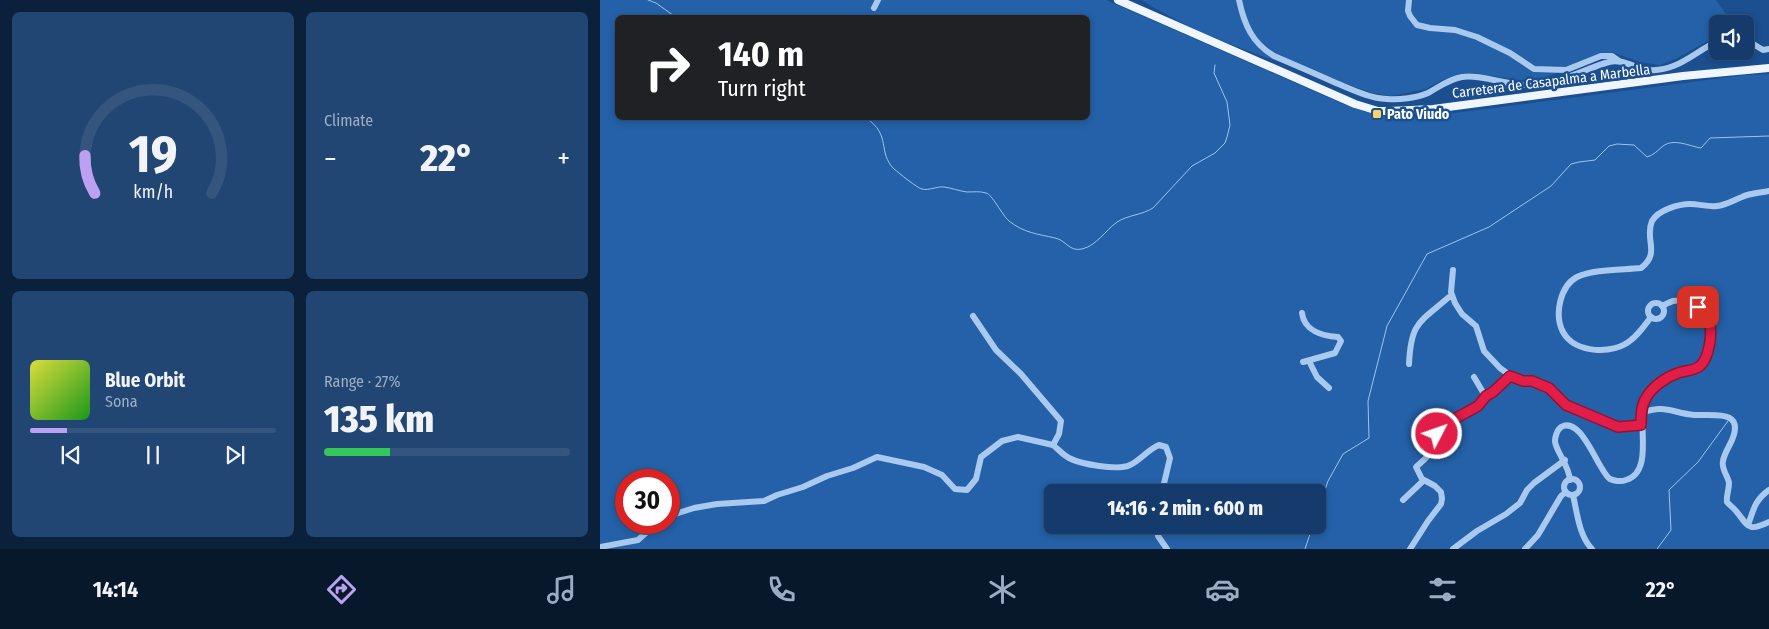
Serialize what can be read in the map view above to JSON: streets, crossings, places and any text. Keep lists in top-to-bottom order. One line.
{"streets":{"main road":["Carretera de Casapalma a Marbella"]},"places":{"transit":["Pato Viudo"]},"page":{"tile":["Climate",["Range · 27%","135 km"]],"turn":["140 m","Turn right"],"heat":["−","22°","+"],"song":["Blue Orbit","Sona"],"limit":"30","trip":"14:16 · 2 min · 600 m","tabs":["14:14","22°"],"gauge":["19","km/h"]}}
